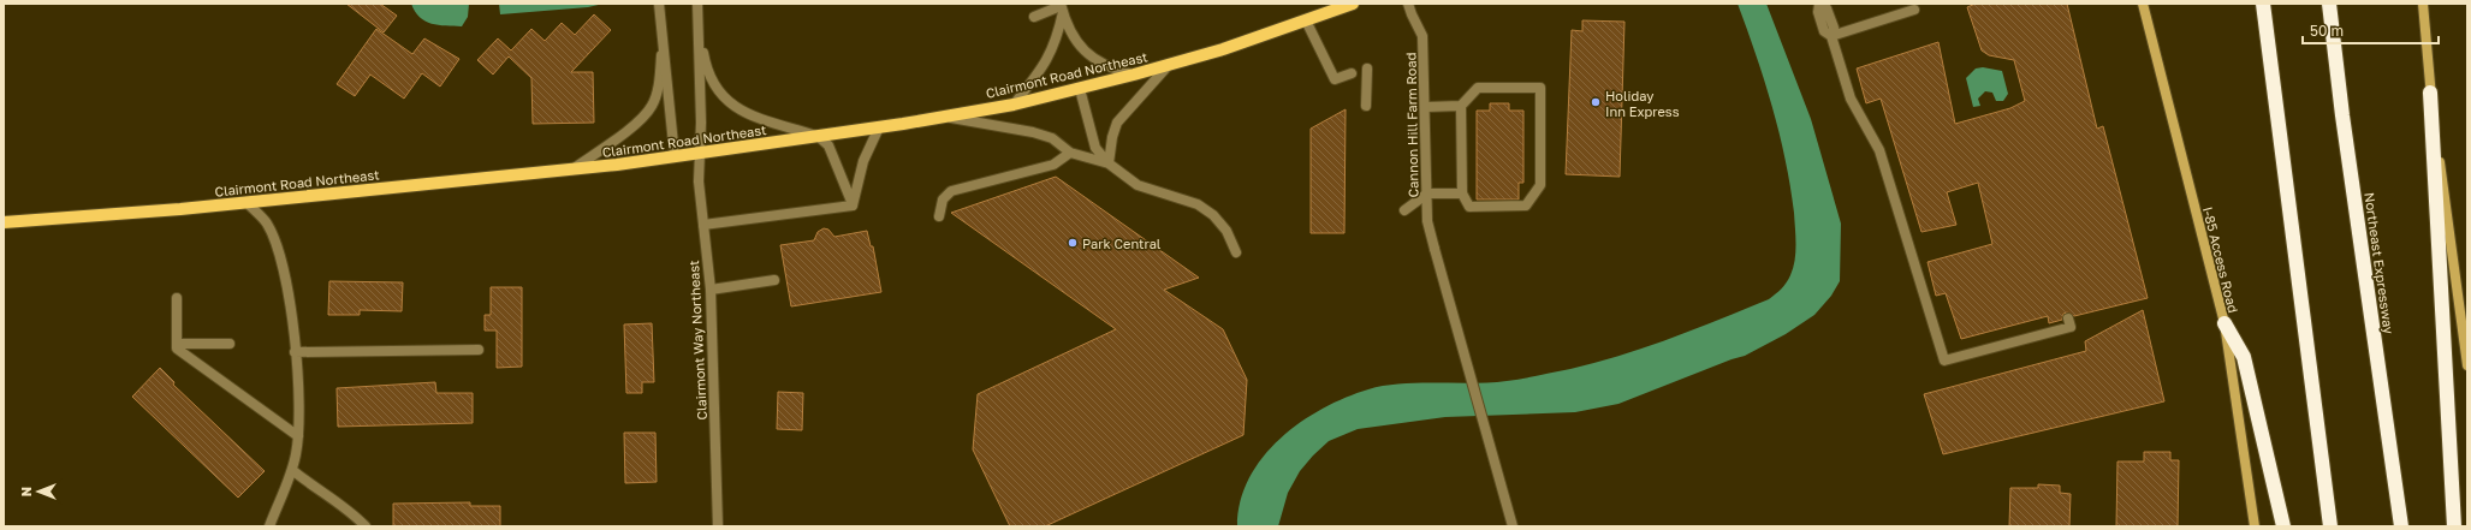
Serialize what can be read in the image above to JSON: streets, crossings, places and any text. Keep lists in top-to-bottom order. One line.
{"streets":{"highway":["Northeast Expressway"],"main road":["Clairmont Road Northeast","I-85 Access Road"],"street":["Cannon Hill Farm Road","Clairmont Way Northeast"]},"crossings":[["Clairmont Road Northeast","Clairmont Way Northeast"]],"places":["Holiday Inn Express","Park Central"],"scale_bar":"50 m","north":"left"}
